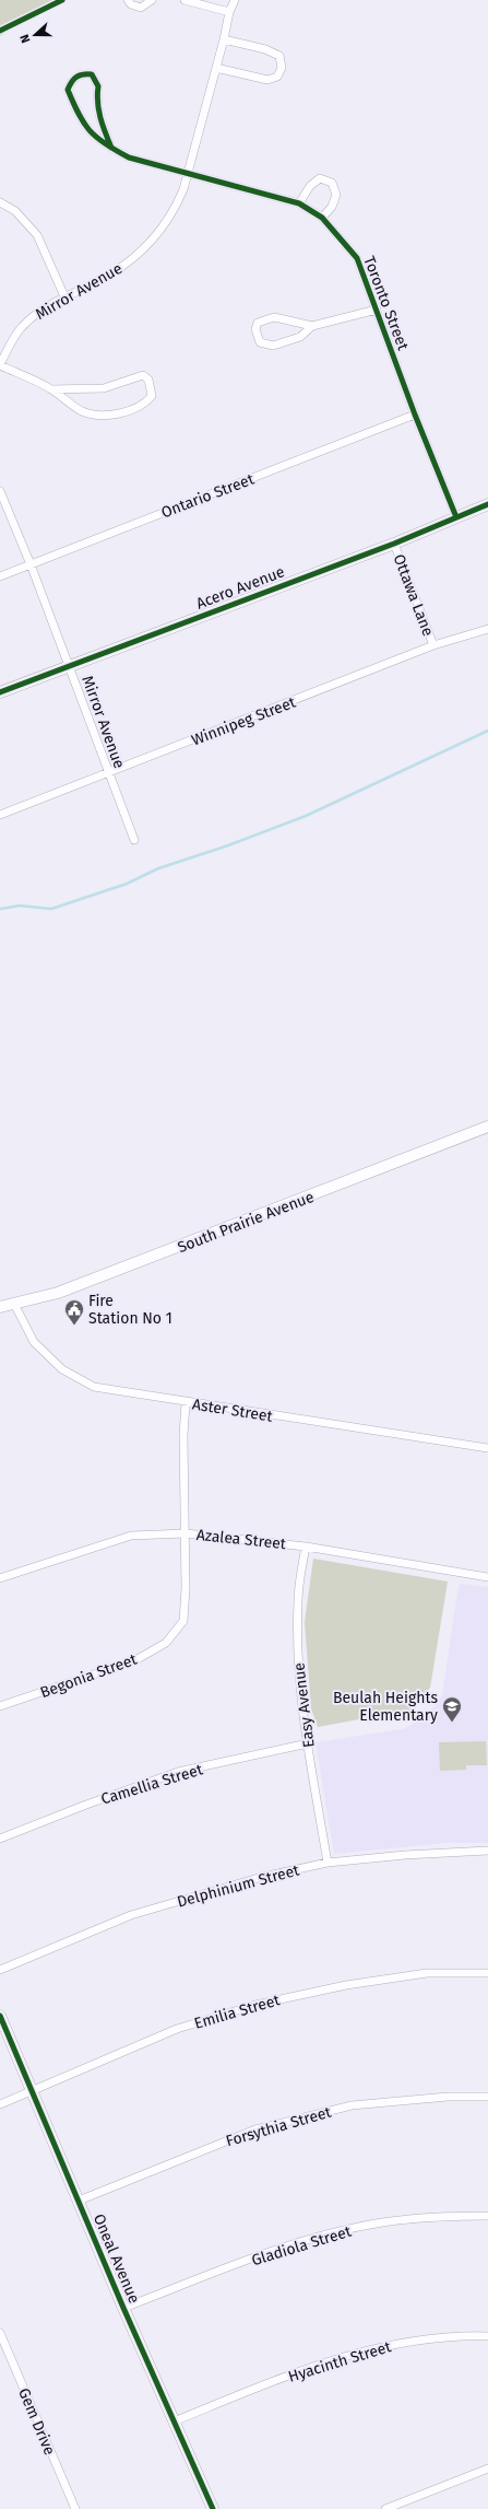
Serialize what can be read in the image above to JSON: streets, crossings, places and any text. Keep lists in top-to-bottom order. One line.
{"streets":{"street":["Mirror Avenue","Toronto Street","Ontario Street","Acero Avenue","Ottawa Lane","Winnipeg Street","South Prairie Avenue","Aster Street","Azalea Street","Begonia Street","Easy Avenue","Camellia Street","Delphinium Street","Emilia Street","Forsythia Street","Gladiola Street","Oneal Avenue","Hyacinth Street","Gem Drive"]},"crossings":[["Mirror Avenue","Toronto Street"],["Mirror Avenue","Ontario Street"],["Mirror Avenue","Acero Avenue"],["Mirror Avenue","Winnipeg Street"],["Toronto Street","Ontario Street"],["Toronto Street","Acero Avenue"],["Acero Avenue","Ottawa Lane"],["Ottawa Lane","Winnipeg Street"],["South Prairie Avenue","Aster Street"],["Aster Street","Begonia Street"],["Azalea Street","Begonia Street"],["Azalea Street","Easy Avenue"],["Easy Avenue","Camellia Street"],["Easy Avenue","Delphinium Street"],["Emilia Street","Oneal Avenue"],["Forsythia Street","Oneal Avenue"],["Gladiola Street","Oneal Avenue"],["Oneal Avenue","Hyacinth Street"]],"places":{"public building":["Fire Station No 1"],"school or university":["Beulah Heights Elementary"]},"north":"left"}
